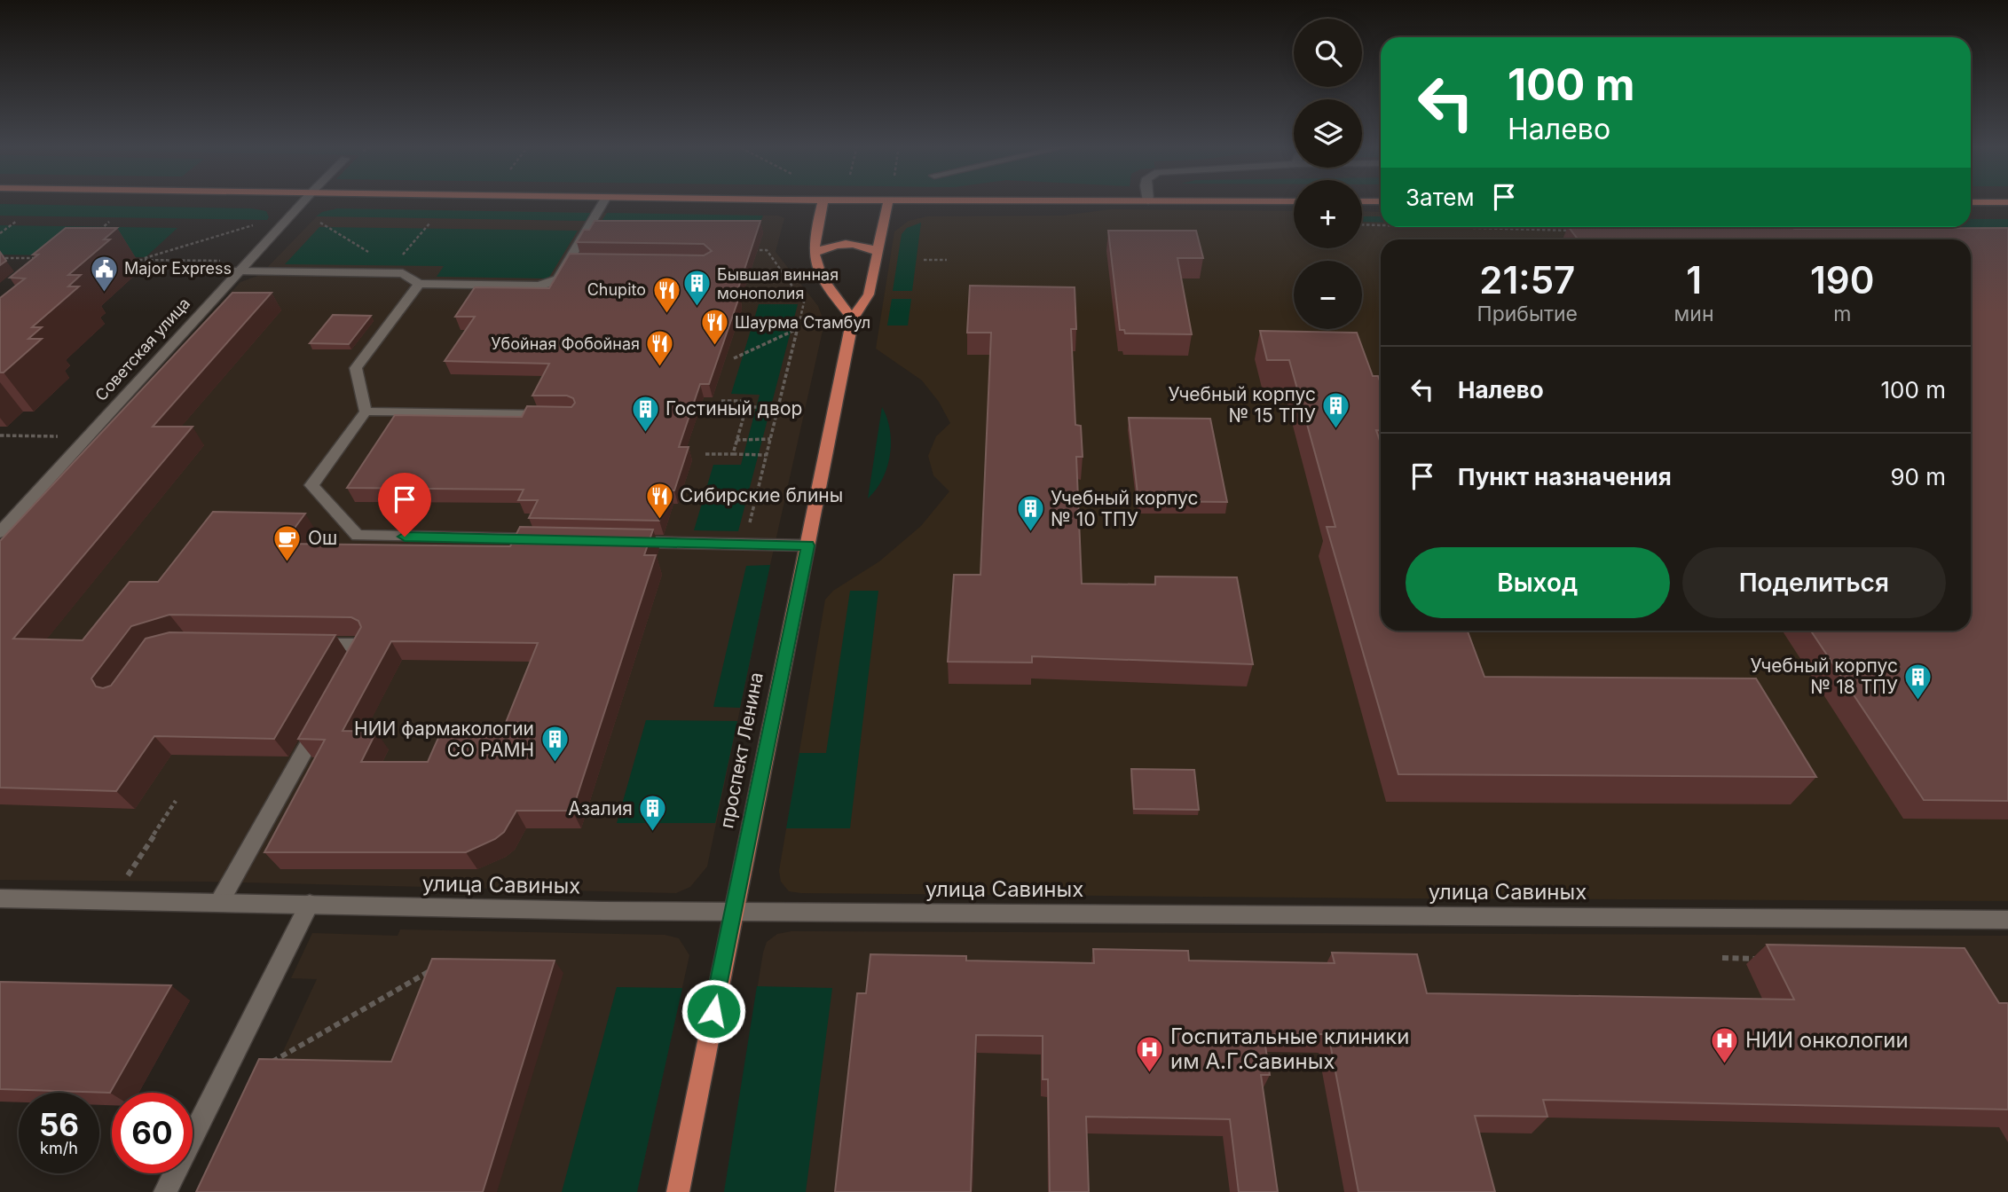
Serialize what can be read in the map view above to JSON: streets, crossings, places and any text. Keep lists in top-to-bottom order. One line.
{"streets":{"main road":["проспект Ленина"],"street":["Советская улица","улица Савиных"]},"crossings":[["проспект Ленина","улица Савиных"]],"places":{"public building":["Major Express"],"building":["Бывшая винная монополия","Учебный корпус № 15 ТПУ","Гостиный двор","Учебный корпус № 10 ТПУ","Учебный корпус № 18 ТПУ","НИИ фармакологии СО РАМН","Азалия"],"restaurant":["Chupito","Шаурма Стамбул","Убойная Фобойная","Сибирские блины"],"cafe":["Ош"],"hospital":["НИИ онкологии","Госпитальные клиники им А.Г.Савиных"]},"page":{"map_buttons":["+","−"],"turn":["100 m","Налево"],"then":"Затем","eta":["21:57","Прибытие","1","мин","190","m"],"list":[{"name":"Налево","value":"100 m"},{"name":"Пункт назначения","value":"90 m"}],"buttons":["Выход","Поделиться"],"speed":"56 km/h","limit":"60"}}
